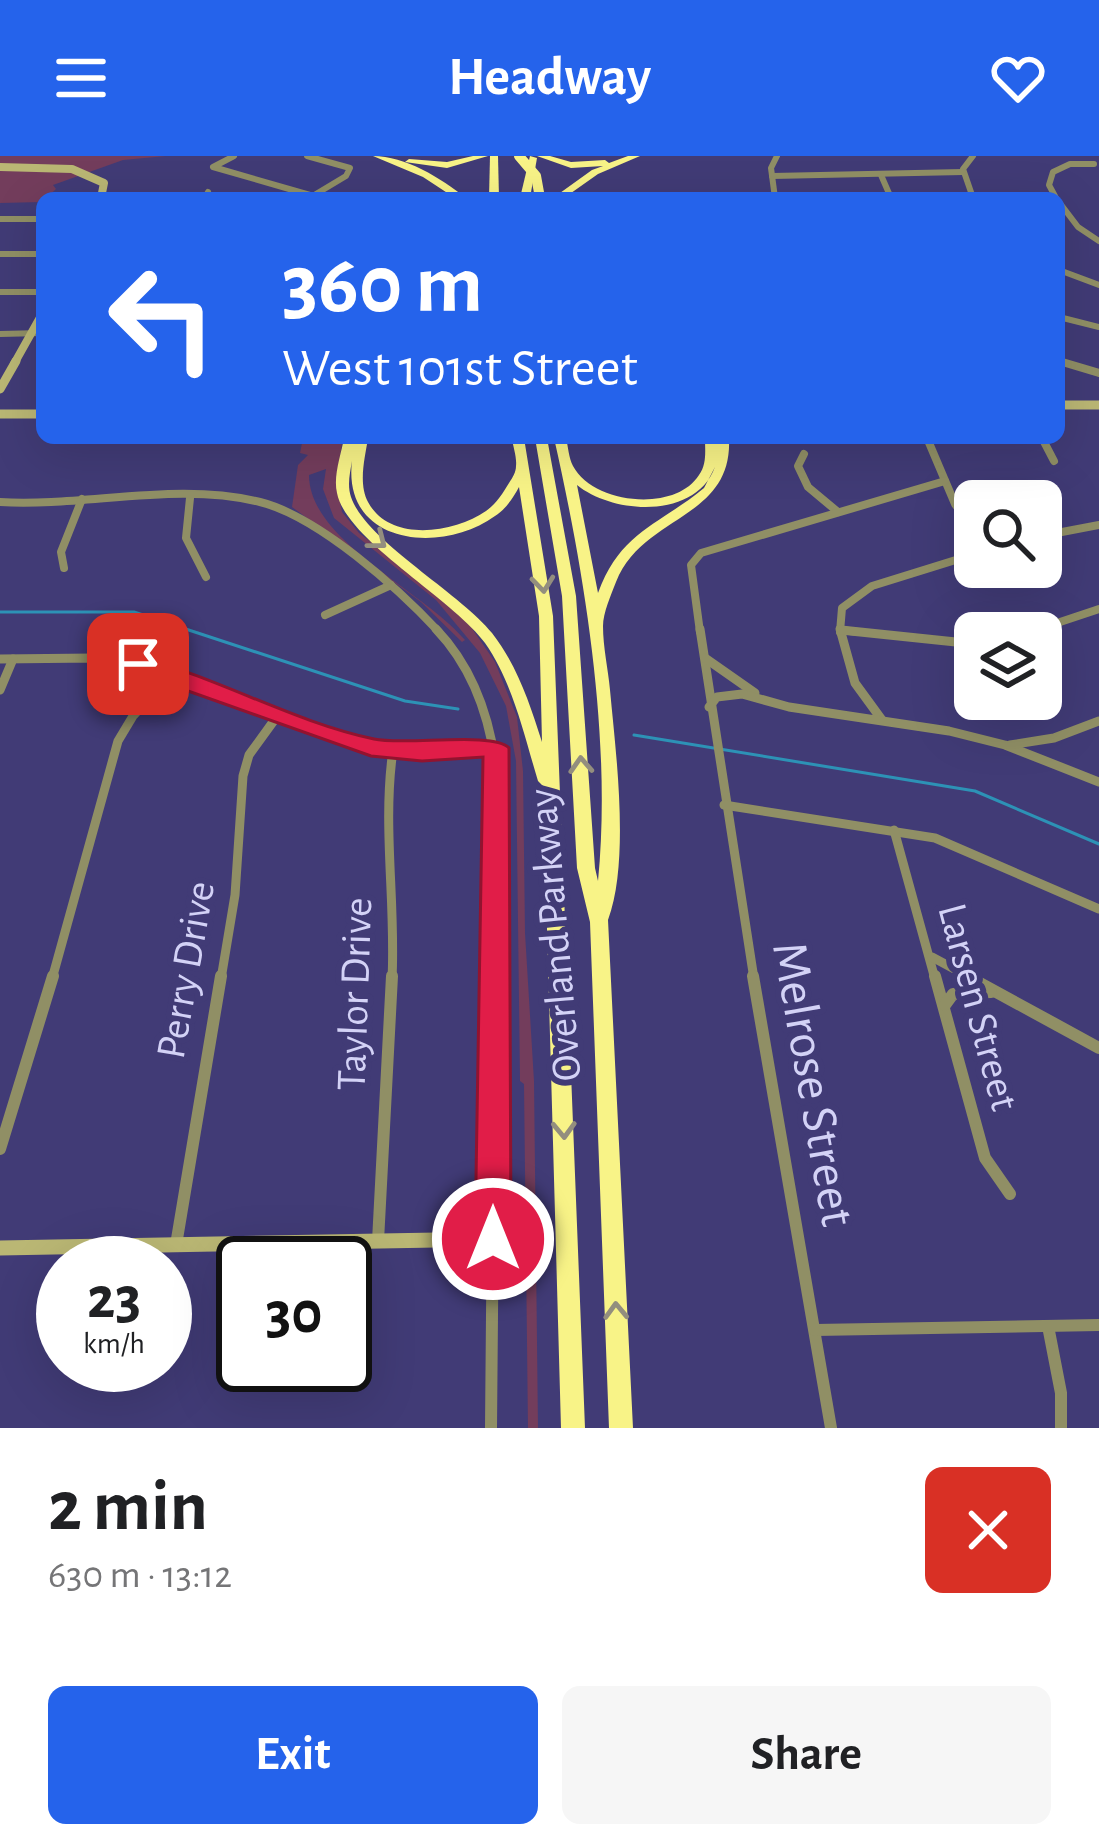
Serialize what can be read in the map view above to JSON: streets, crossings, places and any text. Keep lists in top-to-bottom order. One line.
{"streets":{"highway":["Overland Parkway"],"street":["Perry Drive","Taylor Drive","Larsen Street","Melrose Street"]},"page":{"header":"Headway","turn":["360 m","West 101st Street"],"speed":"23 km/h","limit":"30","heading":["2 min","630 m · 13:12"],"buttons":["Exit","Share"]}}
